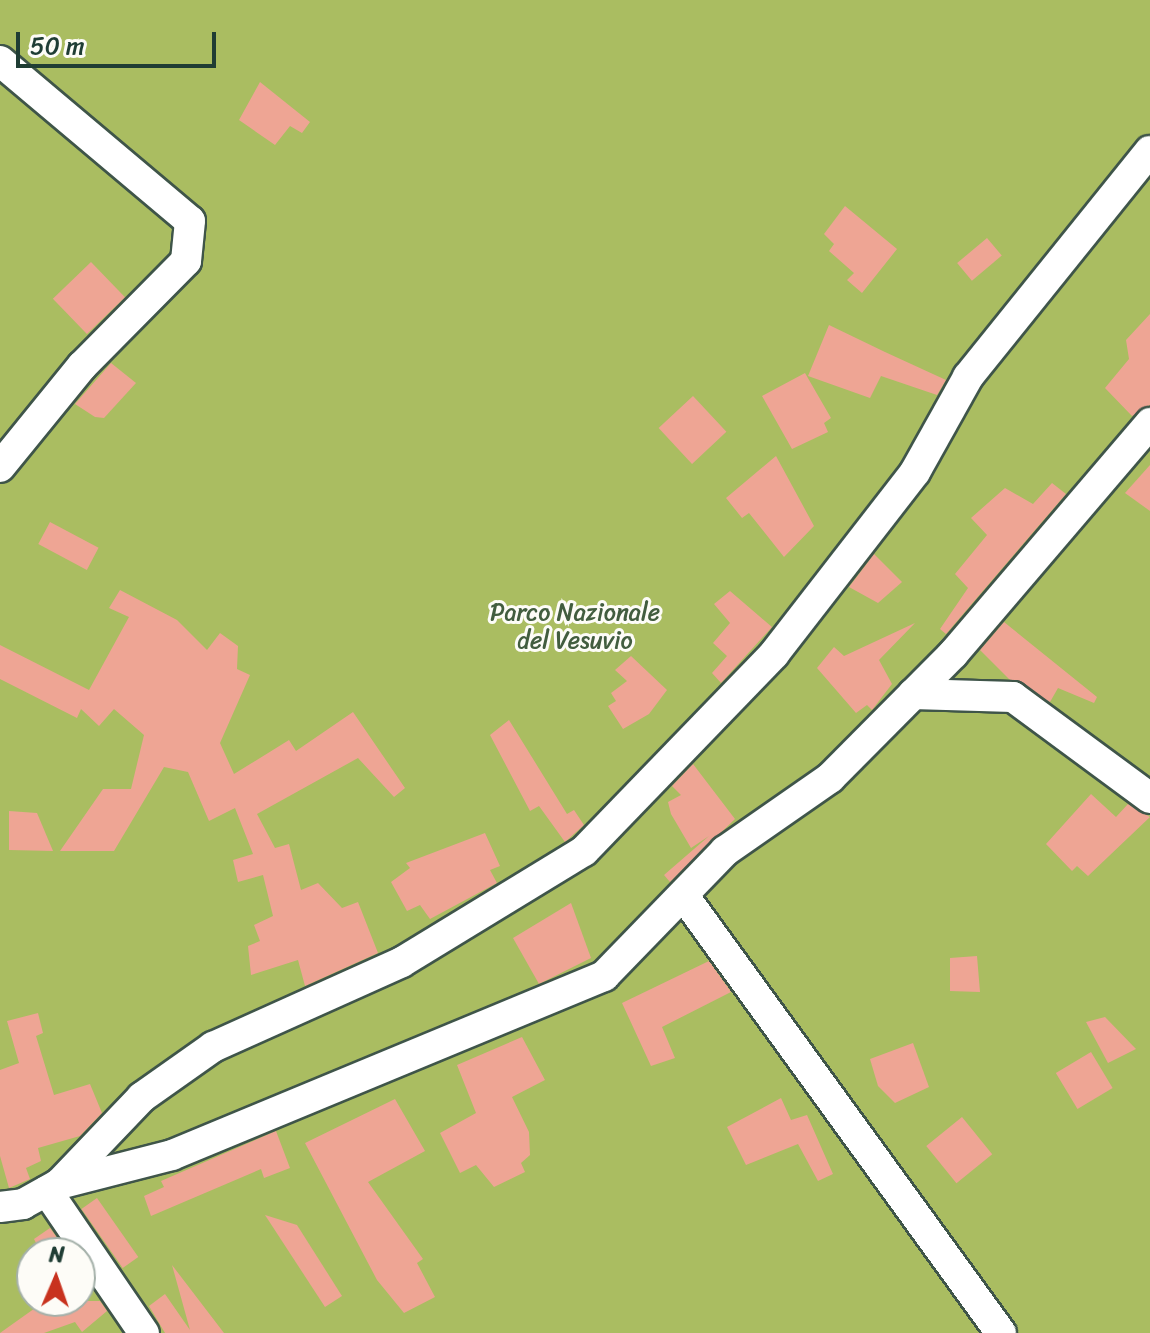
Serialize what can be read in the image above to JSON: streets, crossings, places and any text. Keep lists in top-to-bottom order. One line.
{"parks":["Parco Nazionale del Vesuvio"],"scale_bar":"50 m","north":"top"}
